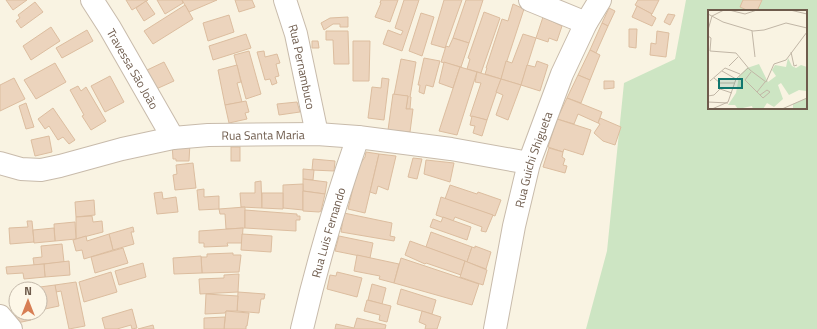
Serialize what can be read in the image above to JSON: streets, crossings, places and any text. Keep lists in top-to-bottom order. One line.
{"streets":{"street":["Rua Pernambuco","Travessa São João","Rua Santa Maria","Rua Guichi Shigueta","Rua Luis Fernando"]},"crossings":[["Rua Pernambuco","Rua Santa Maria"],["Travessa São João","Rua Santa Maria"],["Rua Santa Maria","Rua Guichi Shigueta"],["Rua Santa Maria","Rua Luis Fernando"]],"north":"top"}
